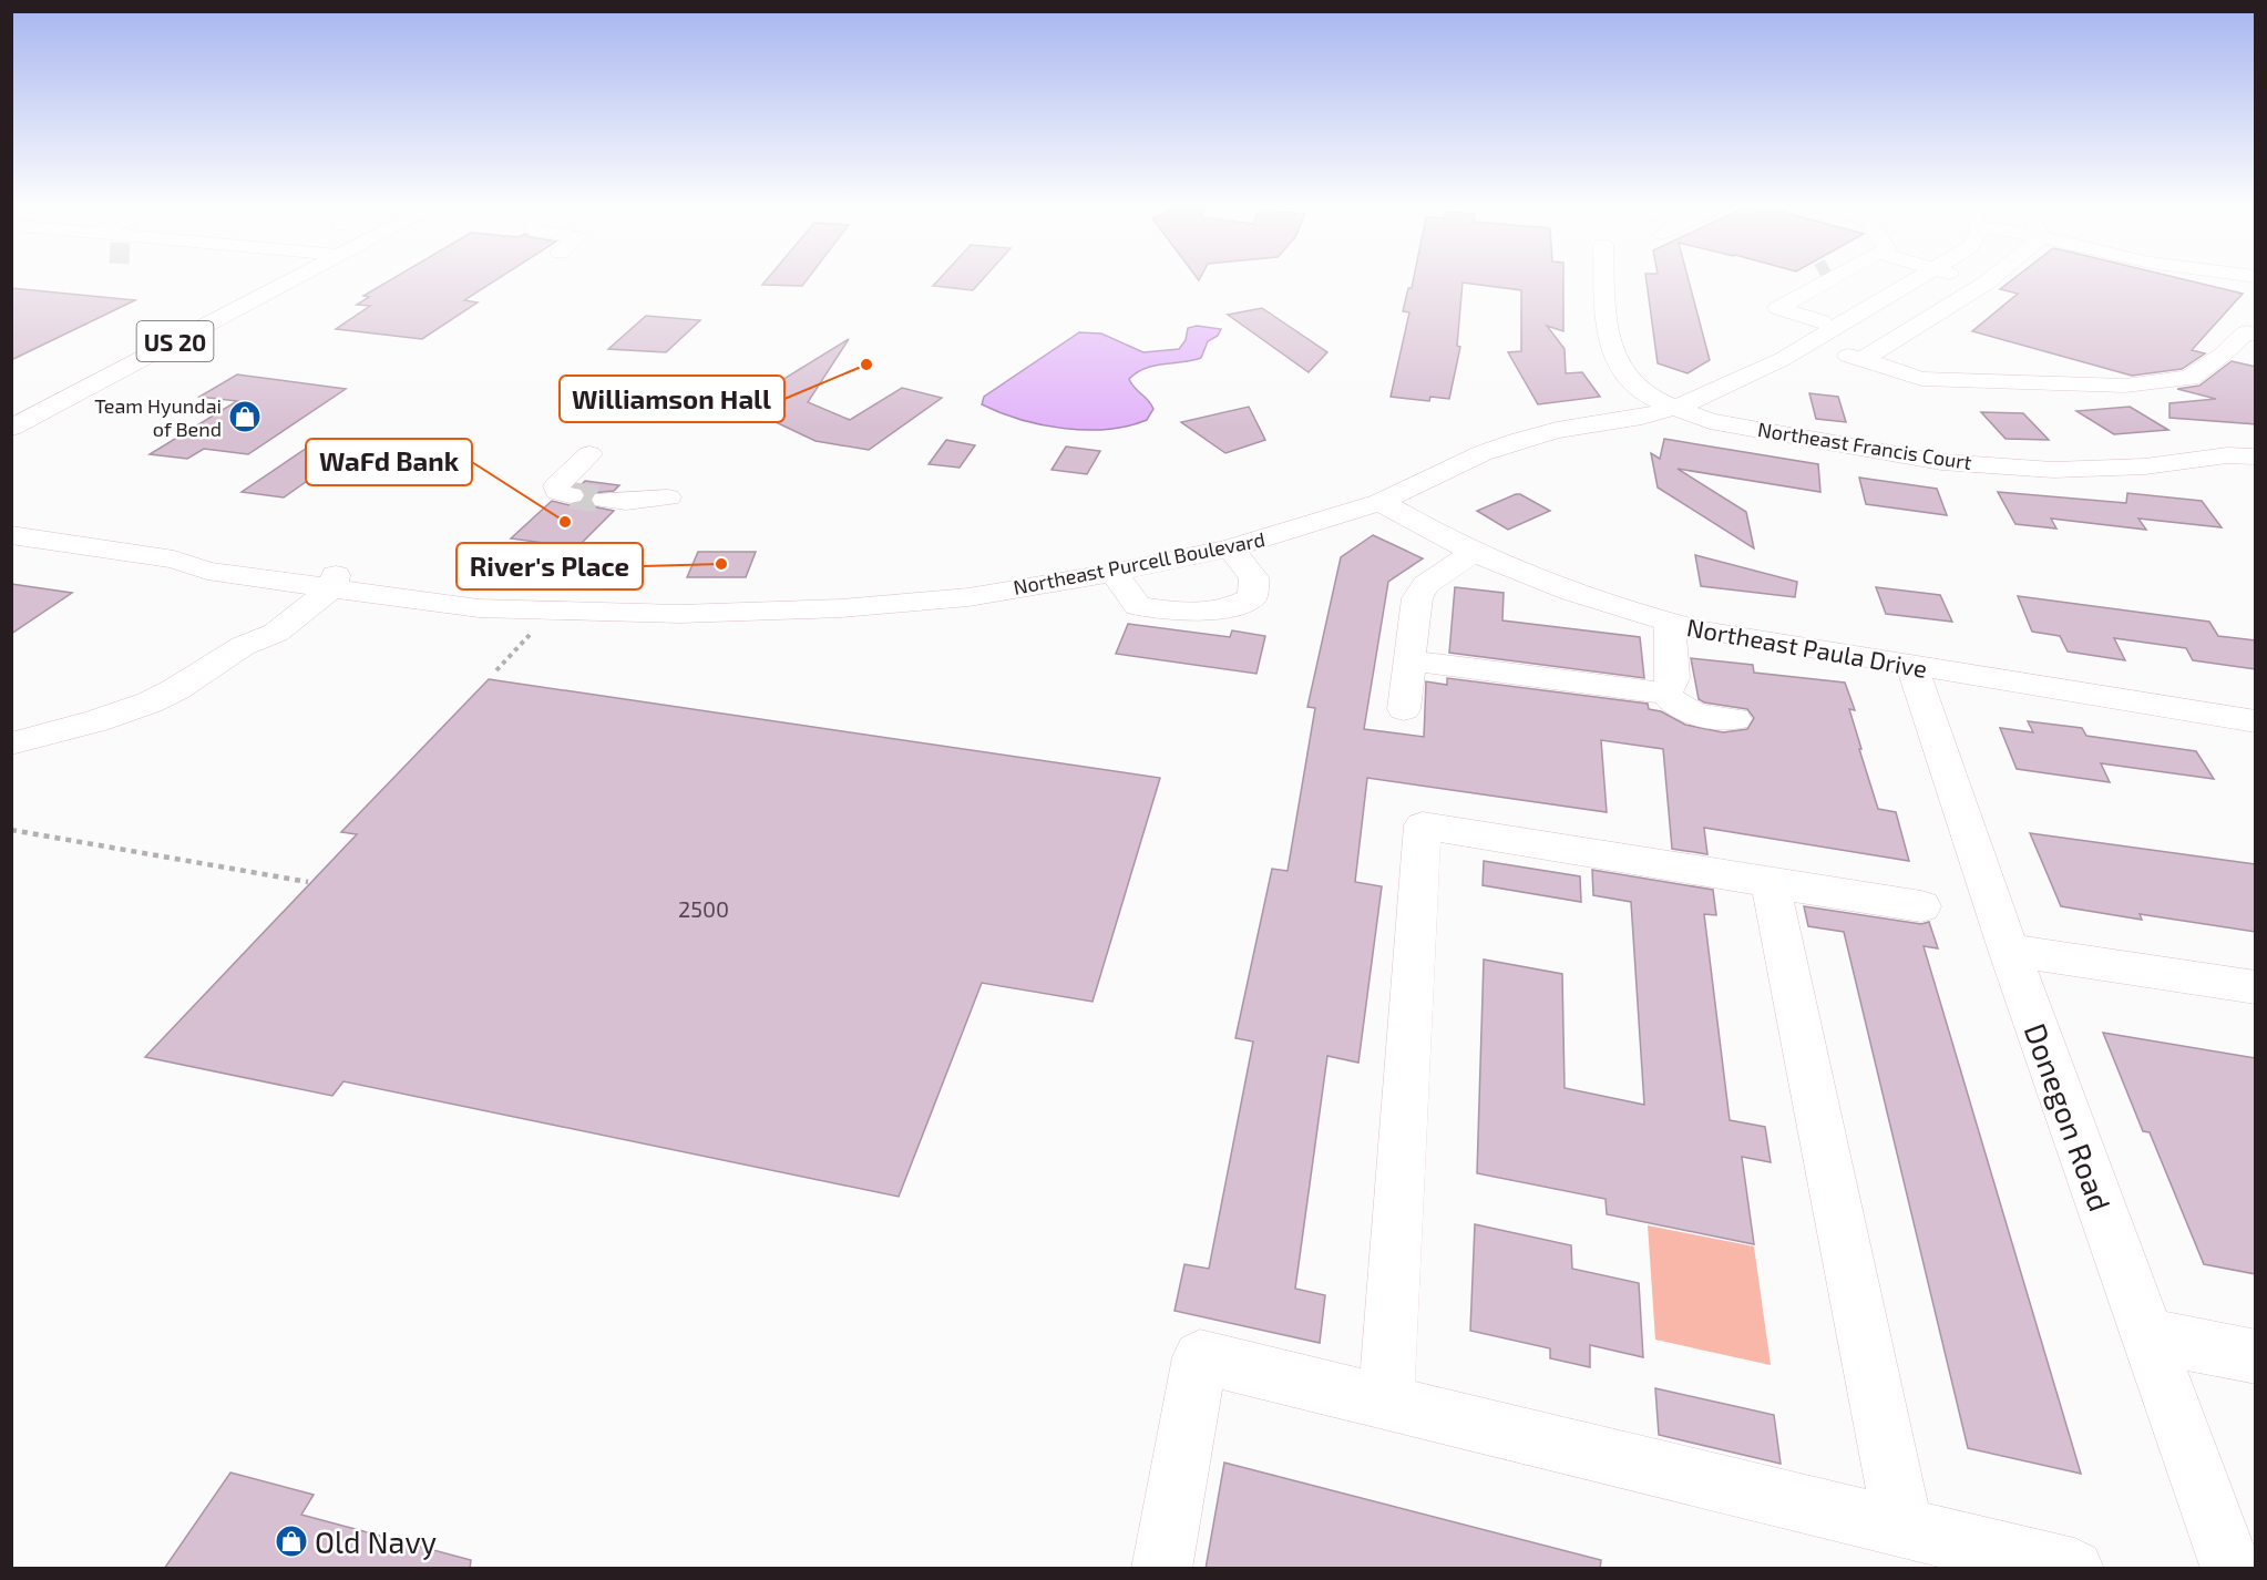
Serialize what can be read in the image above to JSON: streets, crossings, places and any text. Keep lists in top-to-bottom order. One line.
{"streets":{"street":["US 20","Northeast Francis Court","Northeast Purcell Boulevard","Northeast Paula Drive","Donegon Road"]},"crossings":[["Northeast Francis Court","Northeast Purcell Boulevard"],["Northeast Purcell Boulevard","Northeast Paula Drive"],["Northeast Paula Drive","Donegon Road"]],"places":{"other":["Williamson Hall","WaFd Bank","River's Place"],"shop":["Team Hyundai of Bend","Old Navy"]},"house_numbers":["2500"]}
